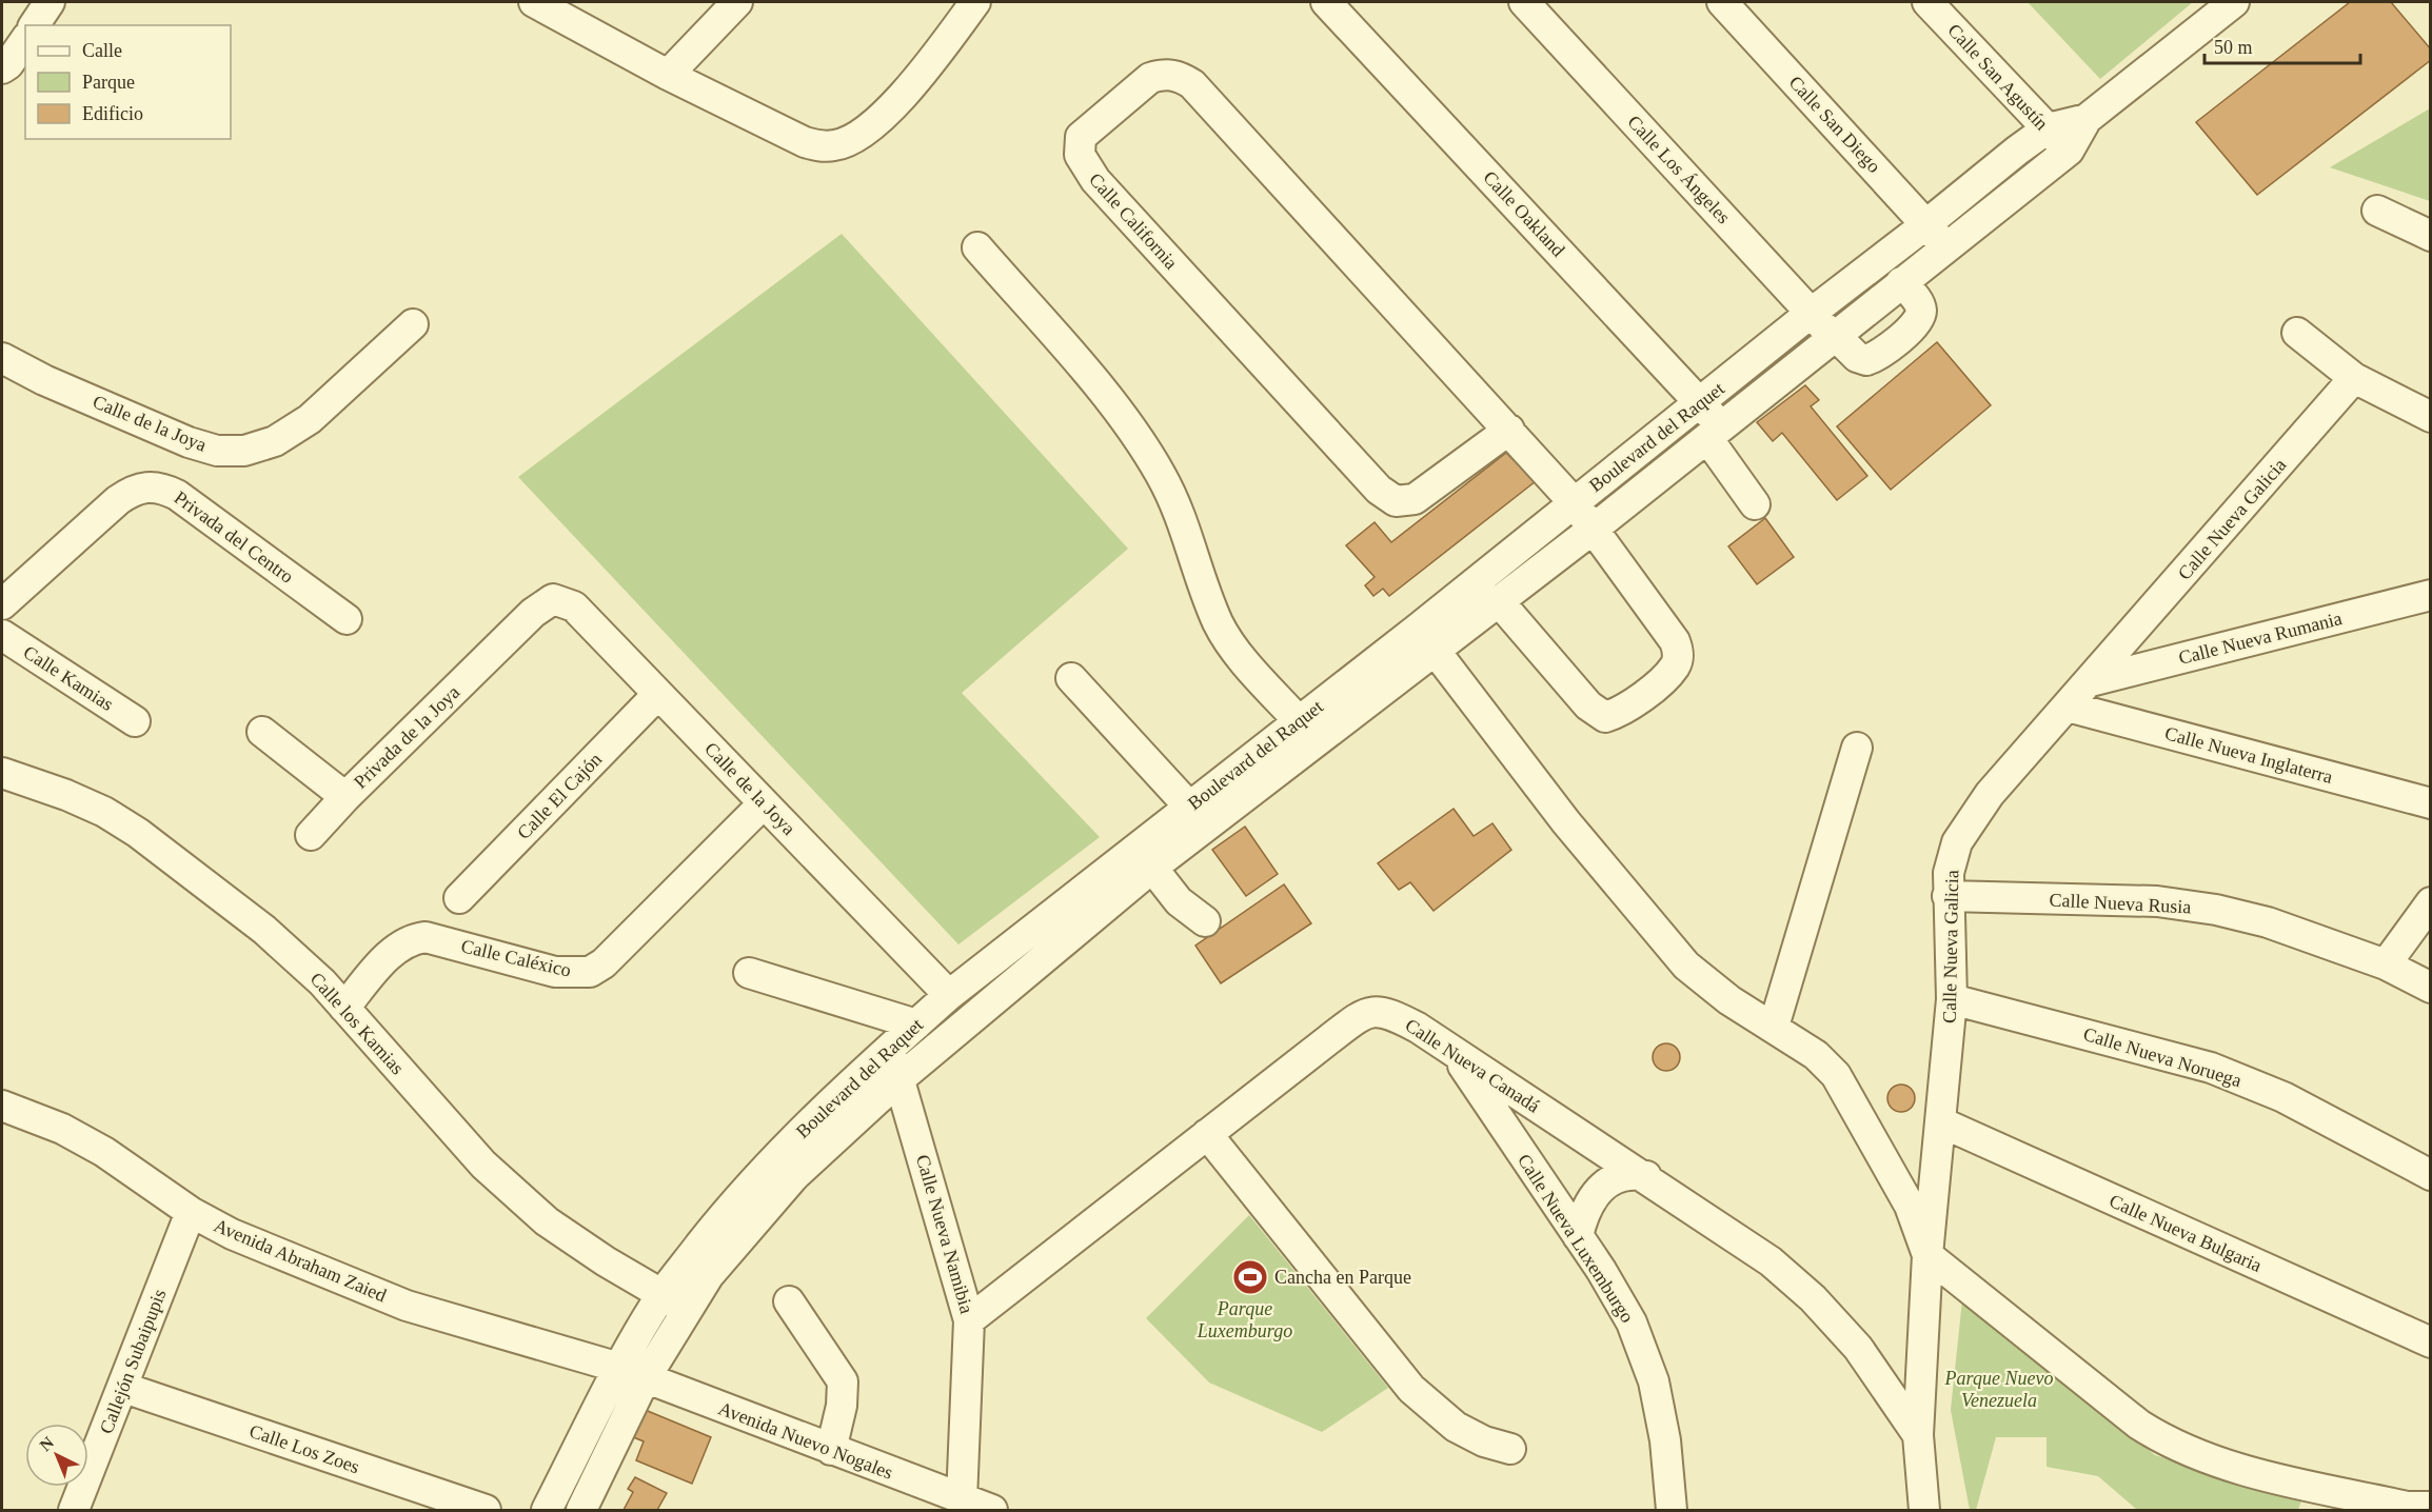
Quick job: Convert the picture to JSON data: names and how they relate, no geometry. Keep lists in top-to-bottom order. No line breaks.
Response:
{"streets":{"street":["Calle San Agustín","Calle San Diego","Calle Los Ángeles","Calle Oakland","Calle California","Calle de la Joya","Boulevard del Raquet","Calle Nueva Galicia","Privada del Centro","Calle Nueva Rumania","Calle Kamias","Privada de la Joya","Calle Nueva Inglaterra","Calle El Cajón","Calle Nueva Rusia","Calle Caléxico","Calle los Kamias","Calle Nueva Noruega","Calle Nueva Canadá","Calle Nueva Bulgaria","Calle Nueva Namibia","Calle Nueva Luxemburgo","Avenida Abraham Zaied","Callejón Subaipupis","Avenida Nuevo Nogales","Calle Los Zoes"]},"crossings":[["Calle San Agustín","Boulevard del Raquet"],["Calle San Diego","Boulevard del Raquet"],["Calle Los Ángeles","Boulevard del Raquet"],["Calle Oakland","Boulevard del Raquet"],["Calle California","Boulevard del Raquet"],["Calle de la Joya","Boulevard del Raquet"],["Calle de la Joya","Privada de la Joya"],["Calle de la Joya","Calle El Cajón"],["Calle de la Joya","Calle Caléxico"],["Boulevard del Raquet","Calle los Kamias"],["Boulevard del Raquet","Calle Nueva Namibia"],["Boulevard del Raquet","Avenida Abraham Zaied"],["Boulevard del Raquet","Avenida Nuevo Nogales"],["Calle Nueva Galicia","Calle Nueva Rumania"],["Calle Nueva Galicia","Calle Nueva Inglaterra"],["Calle Nueva Galicia","Calle Nueva Rusia"],["Calle Nueva Galicia","Calle Nueva Noruega"],["Calle Nueva Galicia","Calle Nueva Canadá"],["Calle Nueva Galicia","Calle Nueva Bulgaria"],["Calle Caléxico","Calle los Kamias"],["Calle Nueva Canadá","Calle Nueva Namibia"],["Calle Nueva Canadá","Calle Nueva Luxemburgo"],["Calle Nueva Namibia","Avenida Nuevo Nogales"],["Avenida Abraham Zaied","Callejón Subaipupis"],["Avenida Abraham Zaied","Avenida Nuevo Nogales"],["Callejón Subaipupis","Calle Los Zoes"]],"parks":["Parque Luxemburgo","Parque Nuevo Venezuela"],"places":{"sports":["Cancha en Parque"]},"legend":["Calle","Parque","Edificio"],"scale_bar":"50 m","north":"top left"}
